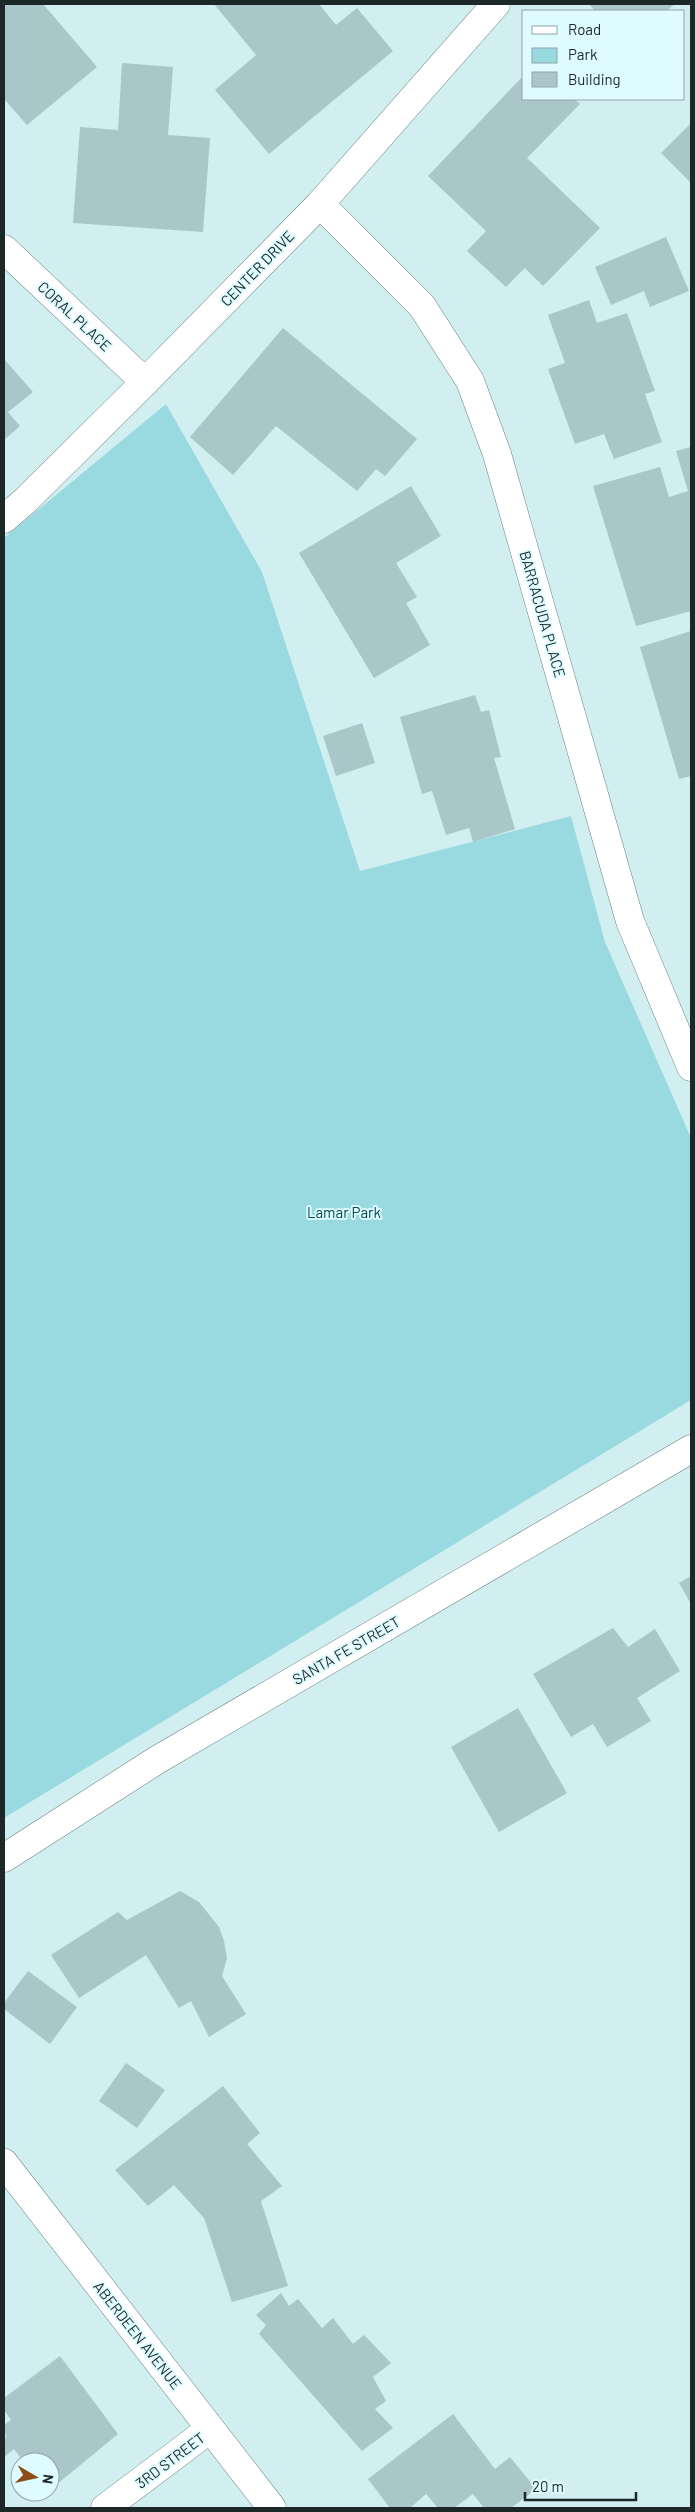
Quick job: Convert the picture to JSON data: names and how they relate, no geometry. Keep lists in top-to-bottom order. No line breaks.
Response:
{"streets":{"street":["CENTER DRIVE","CORAL PLACE","BARRACUDA PLACE","SANTA FE STREET","ABERDEEN AVENUE","3RD STREET"]},"crossings":[["CENTER DRIVE","CORAL PLACE"],["CENTER DRIVE","BARRACUDA PLACE"],["ABERDEEN AVENUE","3RD STREET"]],"parks":["Lamar Park"],"legend":["Road","Park","Building"],"scale_bar":"20 m","north":"right"}
